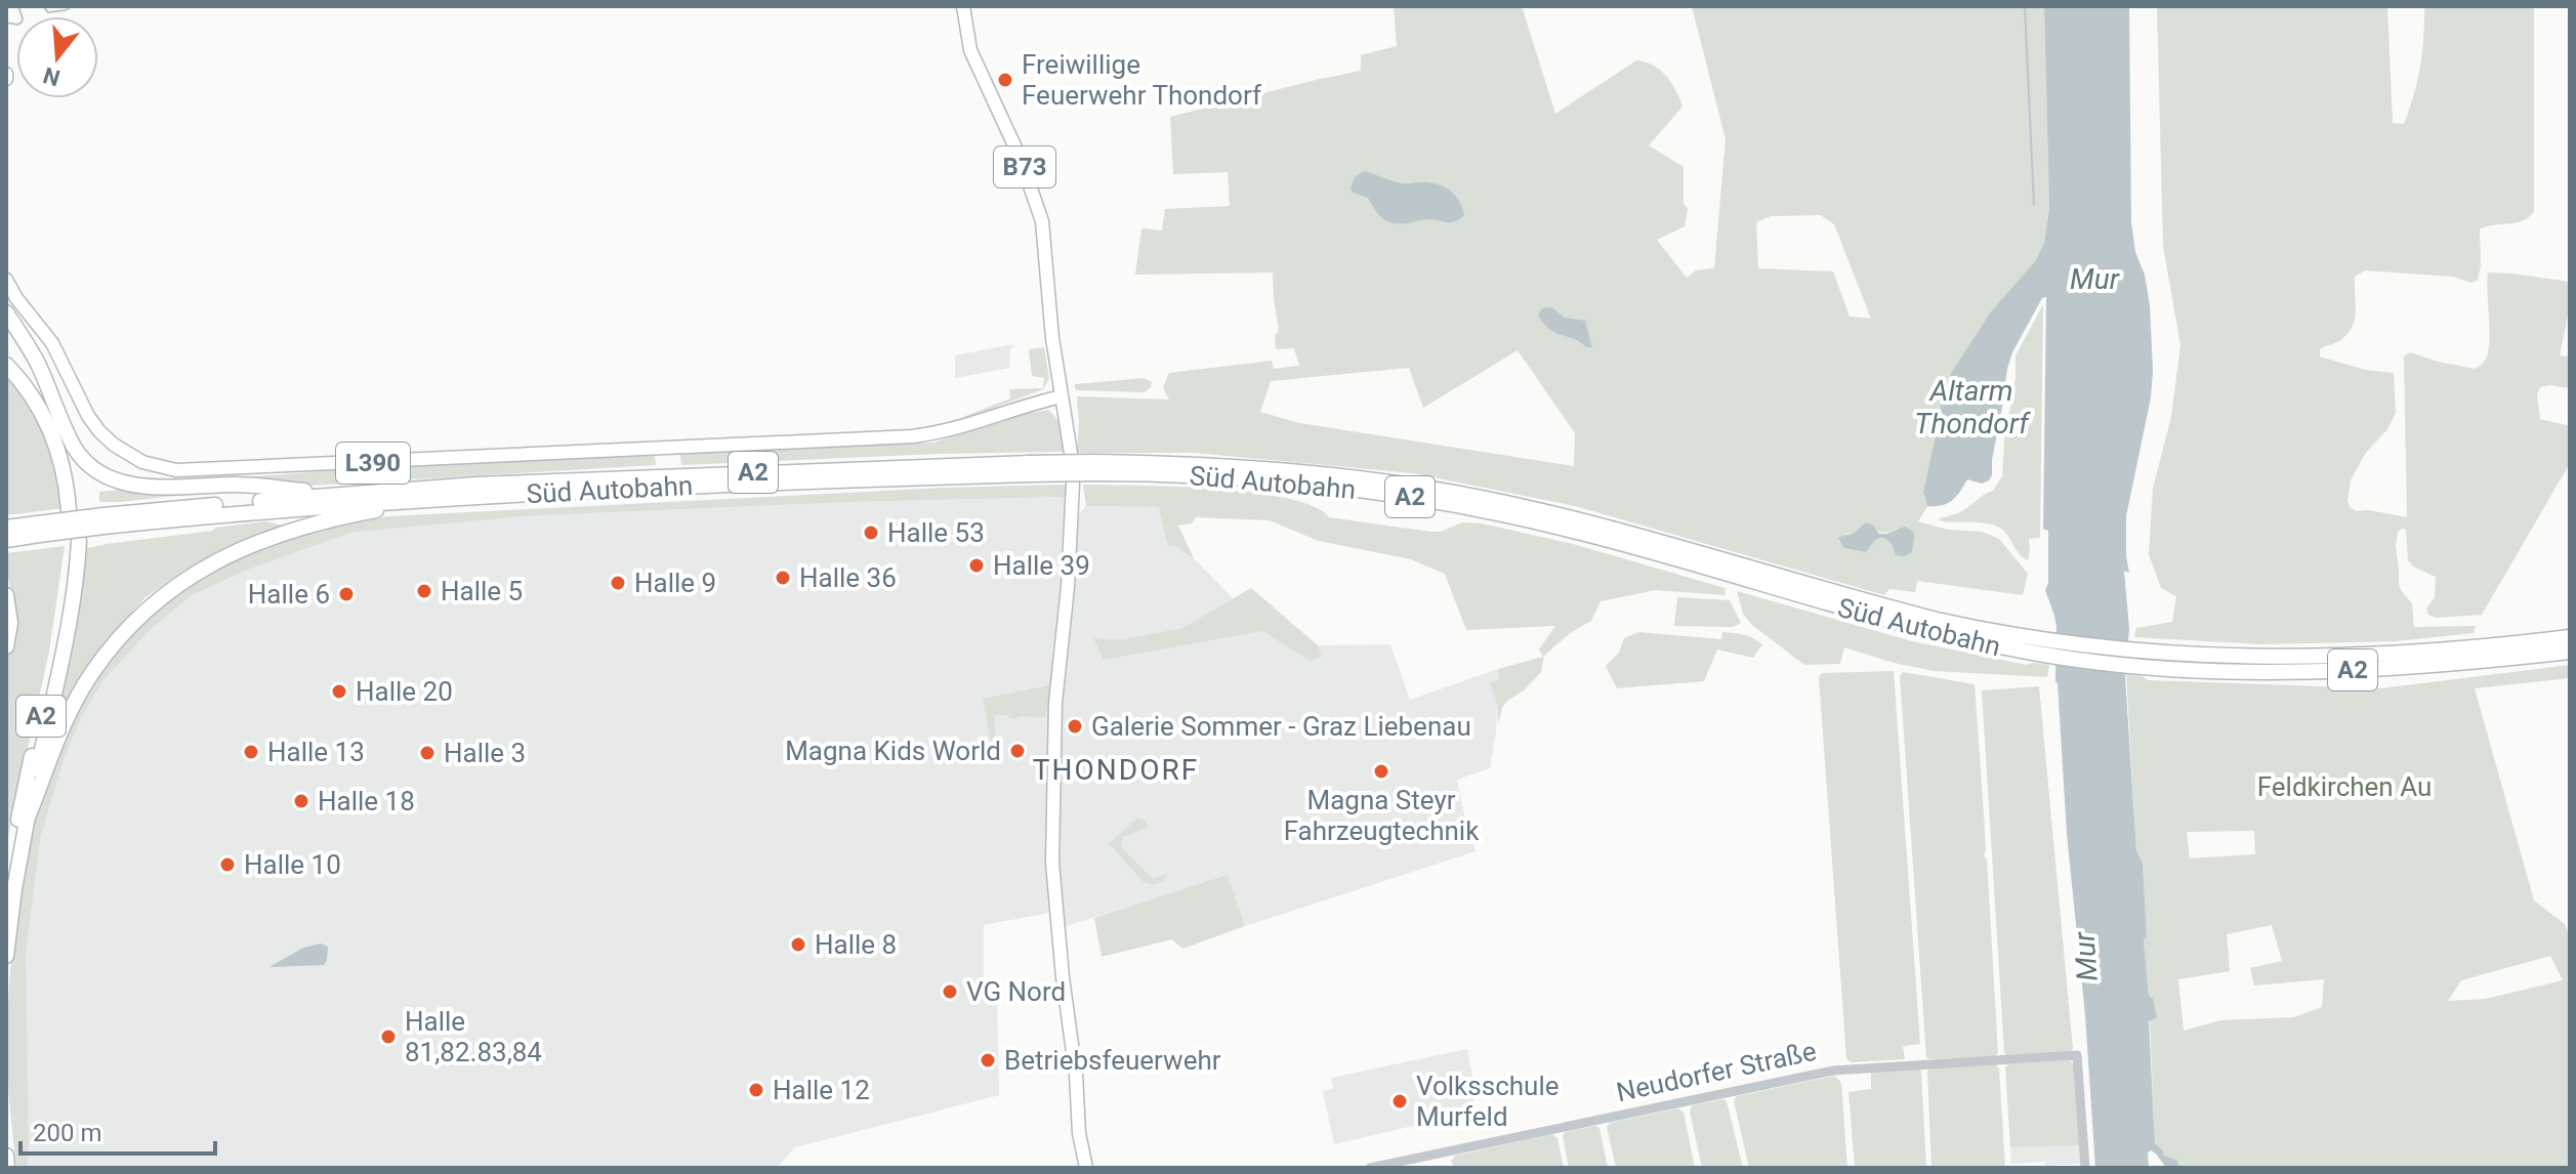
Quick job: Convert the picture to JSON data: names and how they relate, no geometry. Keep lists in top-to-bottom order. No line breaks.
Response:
{"streets":{"highway":["A2","Süd Autobahn"],"main road":["B73","L390"],"street":["Neudorfer Straße"]},"crossings":[["B73","L390"]],"districts":["THONDORF"],"water":["Mur","Altarm Thondorf"],"parks":["Feldkirchen Au"],"places":["Freiwillige Feuerwehr Thondorf","Halle 53","Halle 39","Halle 36","Halle 9","Halle 5","Halle 6","Halle 20","Galerie Sommer - Graz Liebenau","Magna Kids World","Halle 13","Halle 3","Magna Steyr Fahrzeugtechnik","Halle 18","Halle 10","Halle 8","VG Nord","Halle 81,82.83,84","Betriebsfeuerwehr","Halle 12","Volksschule Murfeld"],"scale_bar":"200 m","north":"bottom"}
